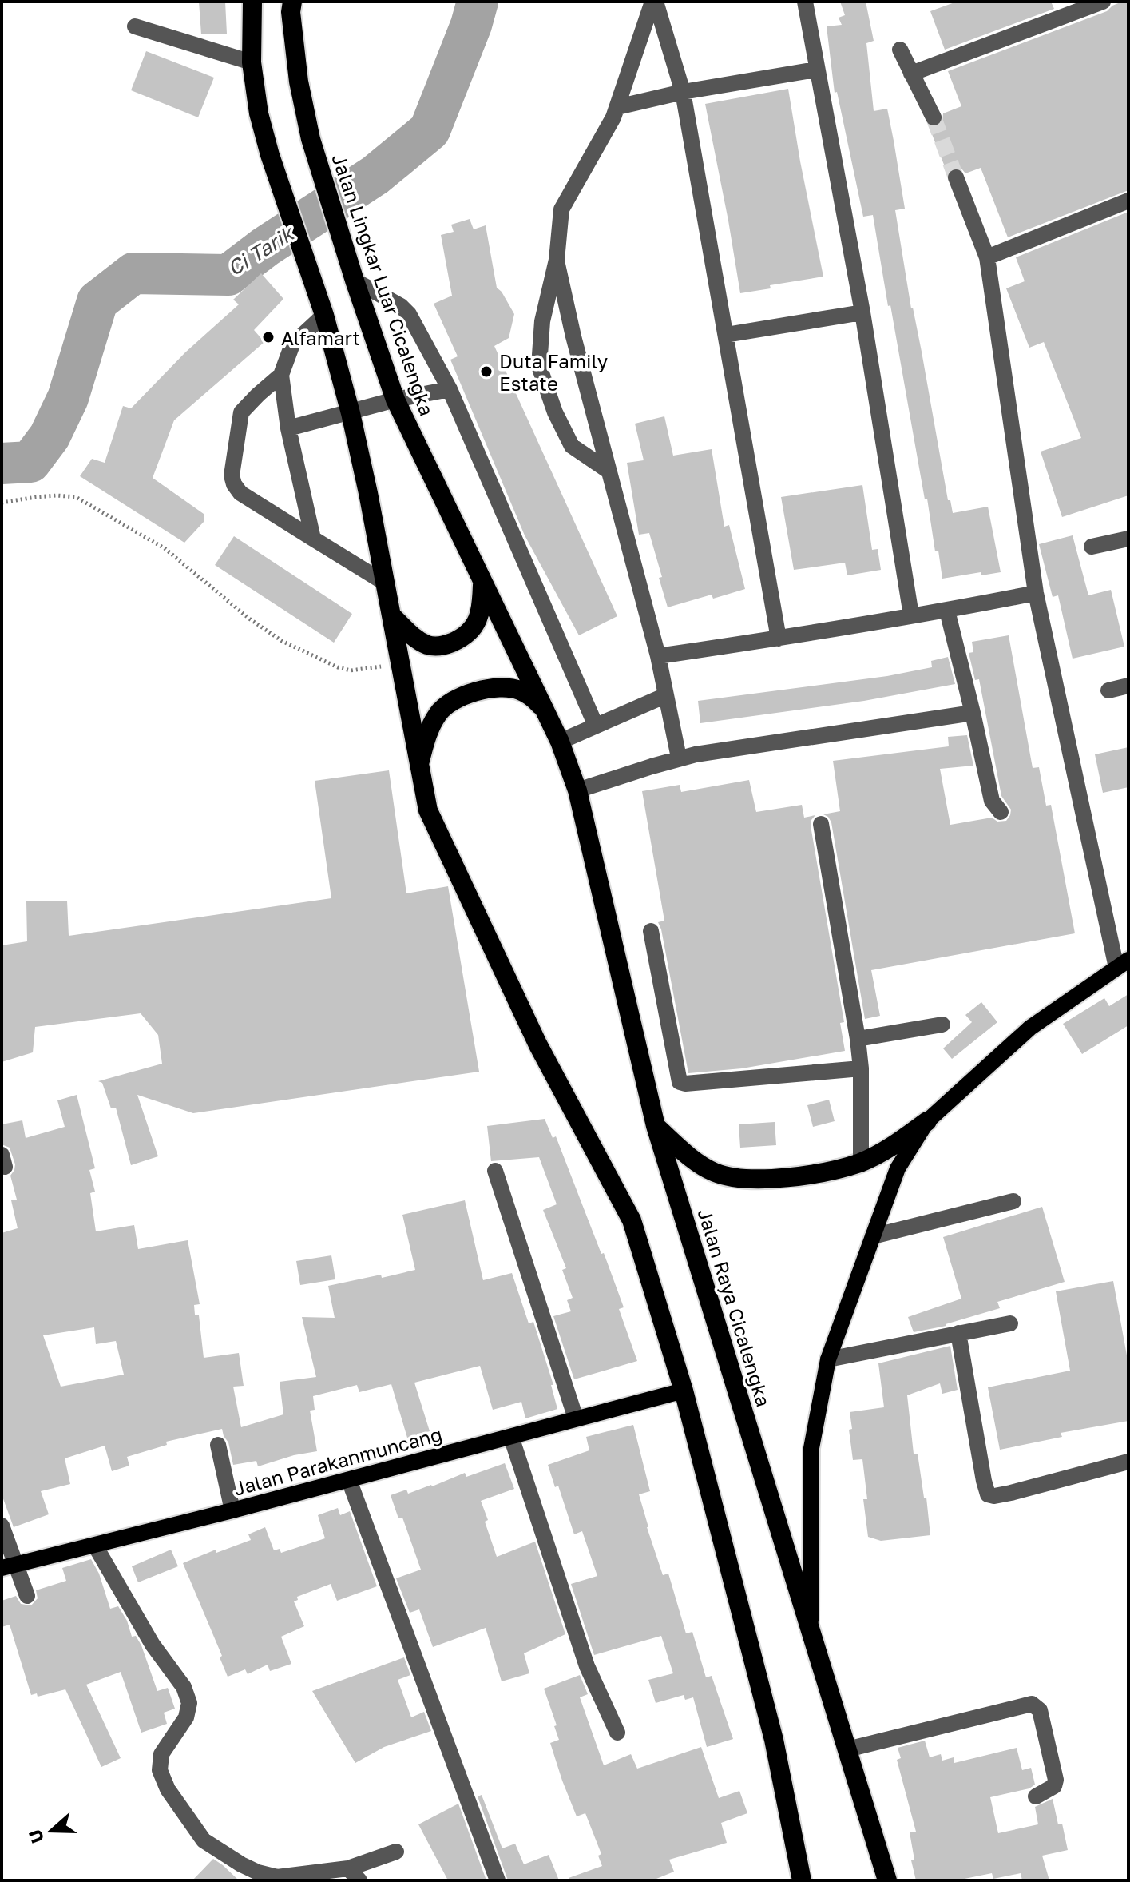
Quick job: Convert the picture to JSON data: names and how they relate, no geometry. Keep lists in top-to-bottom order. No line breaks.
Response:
{"streets":{"highway":["Jalan Lingkar Luar Cicalengka","Jalan Raya Cicalengka"],"main road":["Jalan Parakanmuncang"]},"crossings":[["Jalan Lingkar Luar Cicalengka","Jalan Raya Cicalengka"]],"water":["Ci Tarik"],"places":["Alfamart","Duta Family Estate"],"north":"left"}
